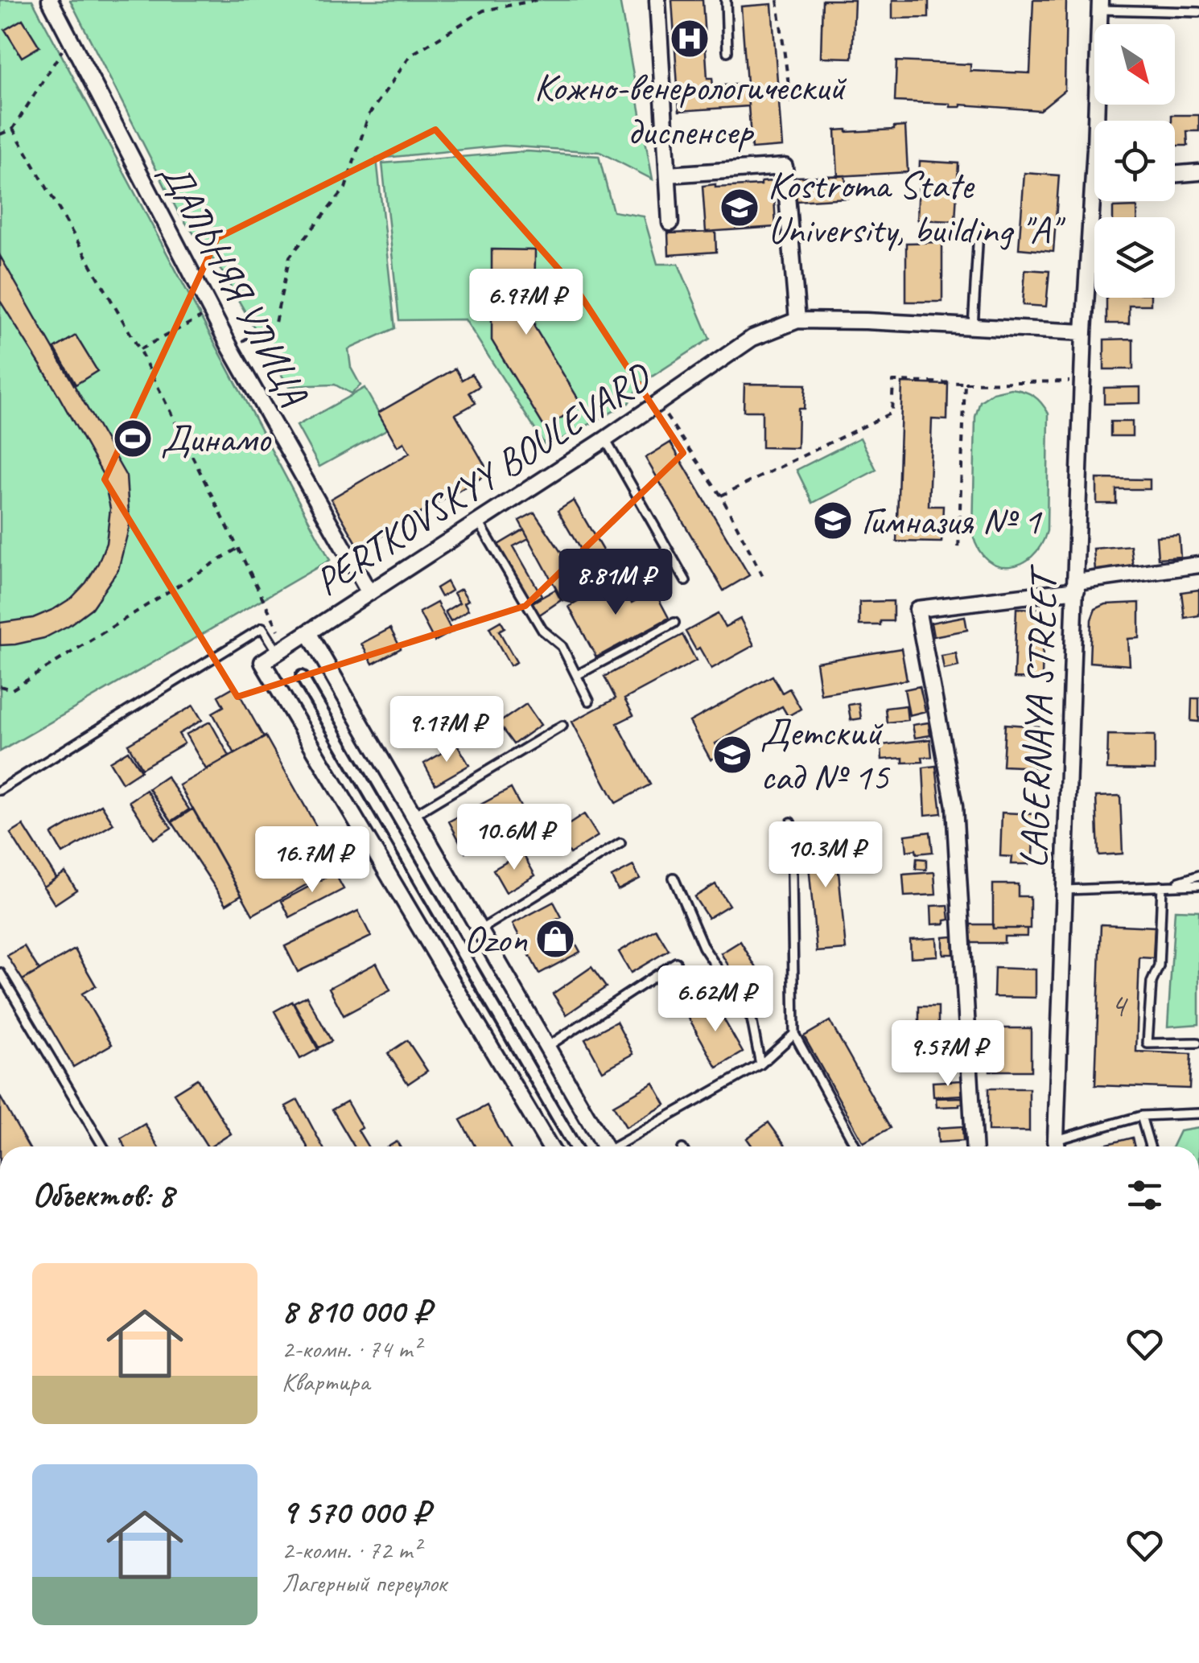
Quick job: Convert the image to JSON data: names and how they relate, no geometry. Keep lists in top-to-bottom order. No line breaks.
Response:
{"streets":{"street":["ДАЛЬНЯЯ УЛИЦА","PERTKOVSKYY BOULEVARD","LAGERNAYA STREET"]},"crossings":[["ДАЛЬНЯЯ УЛИЦА","PERTKOVSKYY BOULEVARD"],["PERTKOVSKYY BOULEVARD","LAGERNAYA STREET"]],"places":{"hospital":["Кожно-венерологический диспенсер"],"school or university":["Kostroma State University, building \"A\"","Гимназия № 1","Детский сад № 15"],"sports":["Динамо"],"shop":["Ozon"]},"house_numbers":["4"],"north":"bottom right","page":{"price":["6.97M ₽","8.81M ₽","9.17M ₽","10.6M ₽","10.3M ₽","16.7M ₽","6.62M ₽","9.57M ₽"],"heading":"Объектов: 8","list":[{"name":"8 810 000 ₽","note":"2-комн. · 74 m² · Квартира"},{"name":"9 570 000 ₽","note":"2-комн. · 72 m² · Лагерный переулок"}]}}
